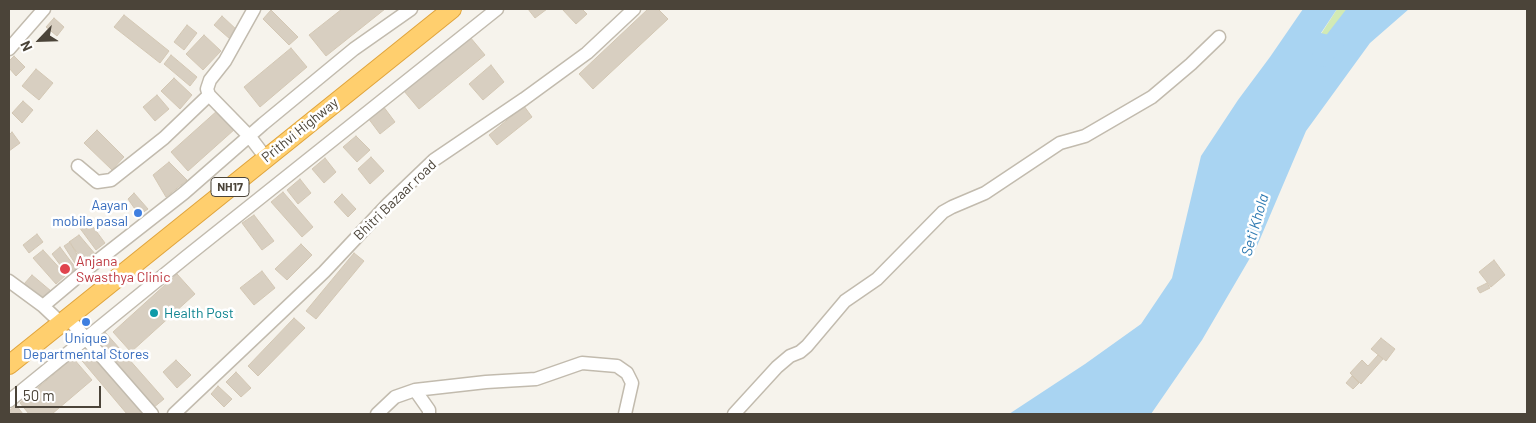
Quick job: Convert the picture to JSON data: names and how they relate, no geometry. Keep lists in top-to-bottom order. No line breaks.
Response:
{"streets":{"highway":["Prithvi Highway","NH17"],"street":["Bhitri Bazaar road"]},"water":["Seti Khola"],"places":["Aayan mobile pasal","Anjana Swasthya Clinic","Health Post","Unique Departmental Stores"],"scale_bar":"50 m","north":"bottom left"}
